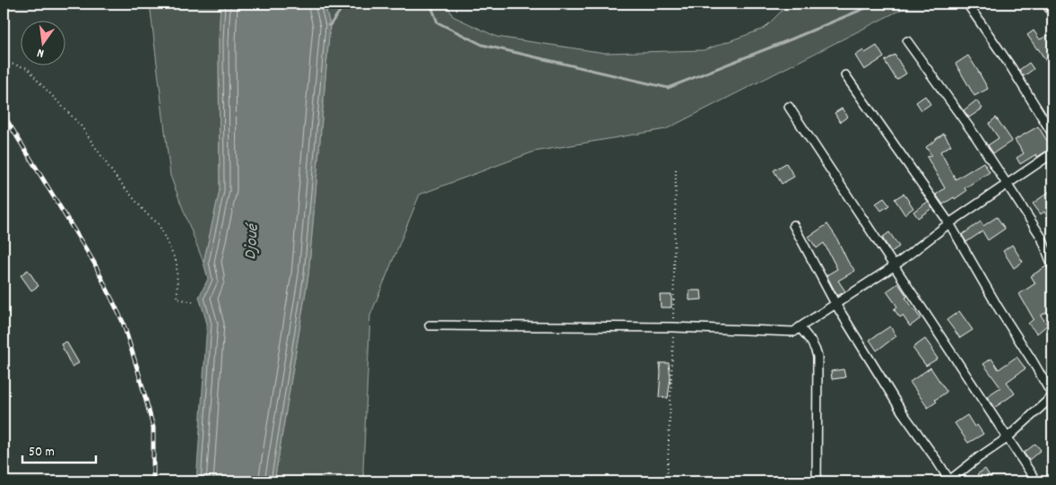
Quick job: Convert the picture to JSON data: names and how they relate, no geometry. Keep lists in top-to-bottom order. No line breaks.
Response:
{"water":["Djoué"],"scale_bar":"50 m","north":"bottom"}
